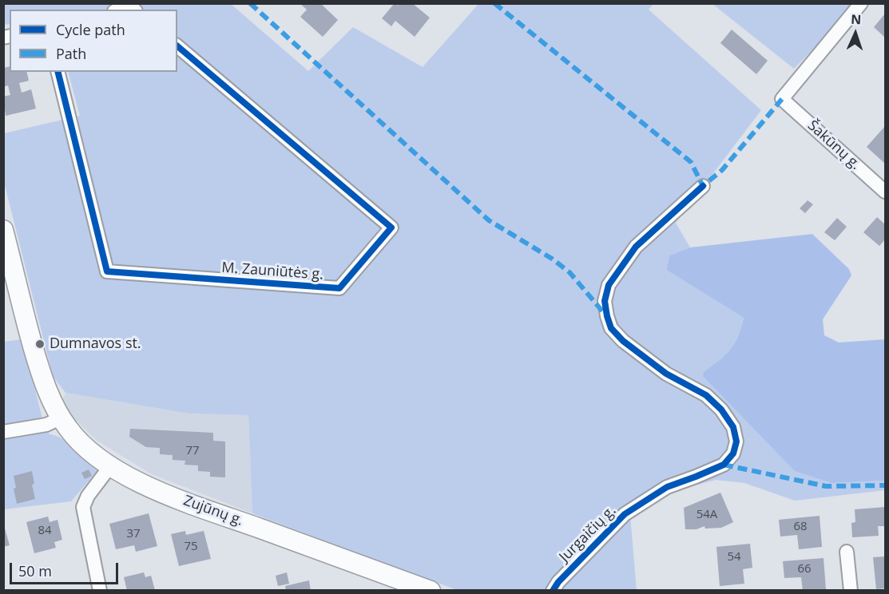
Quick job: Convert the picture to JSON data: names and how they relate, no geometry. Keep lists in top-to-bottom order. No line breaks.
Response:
{"streets":{"main road":["Zujūnų g."],"street":["Šakūnų g.","M. Zauniūtės g.","Jurgaičių g."]},"places":["Dumnavos st."],"house_numbers":["77","54A","68","84","37","75","54","66"],"legend":["Cycle path","Path"],"scale_bar":"50 m","north":"top"}
